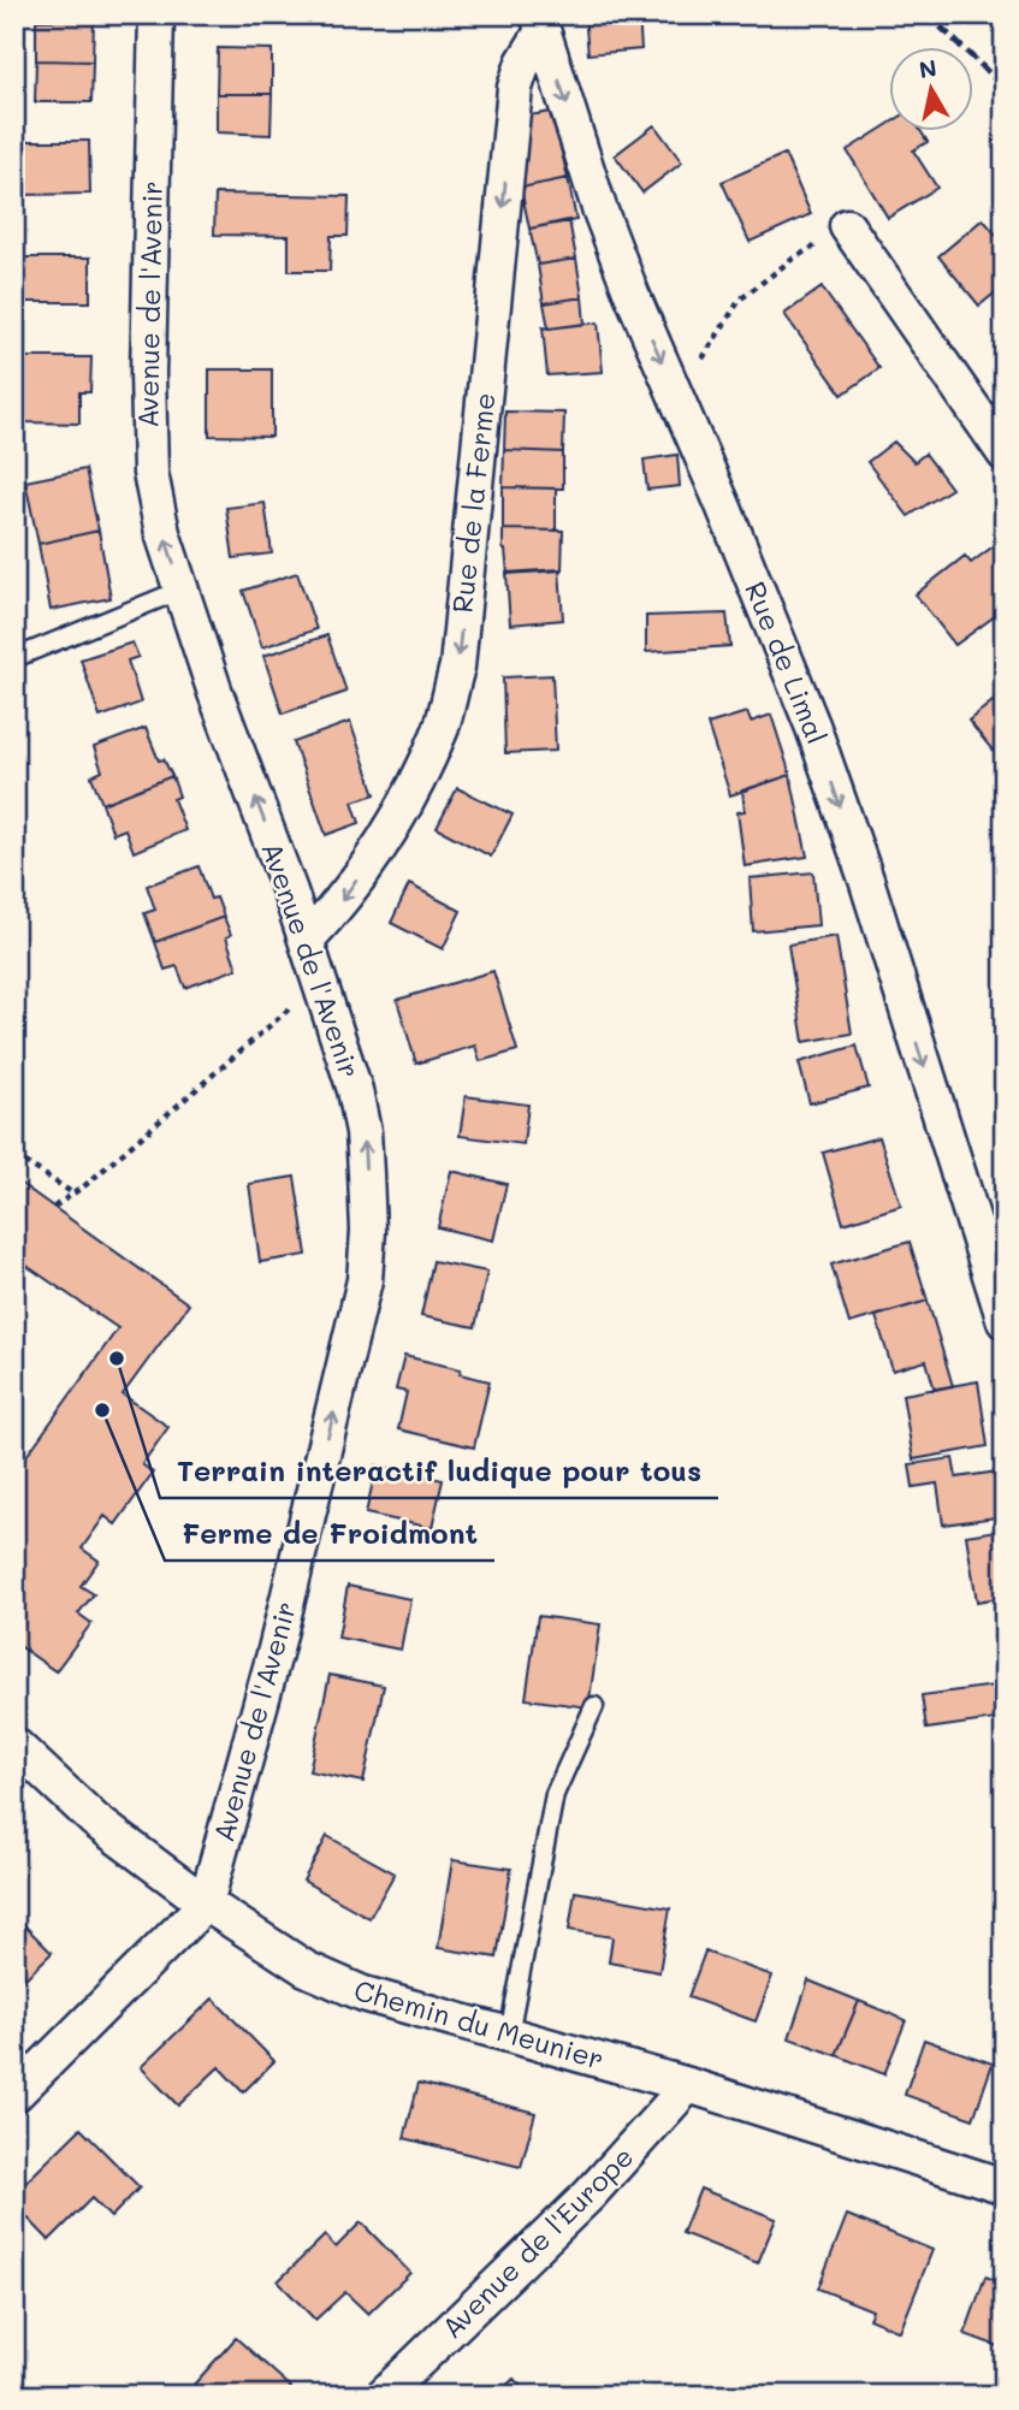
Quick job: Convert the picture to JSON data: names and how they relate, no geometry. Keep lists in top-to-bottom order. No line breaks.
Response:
{"streets":{"street":["Avenue de l'Avenir","Rue de la Ferme","Rue de Limal","Chemin du Meunier","Avenue de l'Europe"]},"crossings":[["Avenue de l'Avenir","Rue de la Ferme"],["Avenue de l'Avenir","Chemin du Meunier"],["Rue de la Ferme","Rue de Limal"],["Chemin du Meunier","Avenue de l'Europe"]],"one_way":["Avenue de l'Avenir","Rue de la Ferme","Rue de Limal"],"places":["Terrain interactif ludique pour tous","Ferme de Froidmont"],"north":"top"}
